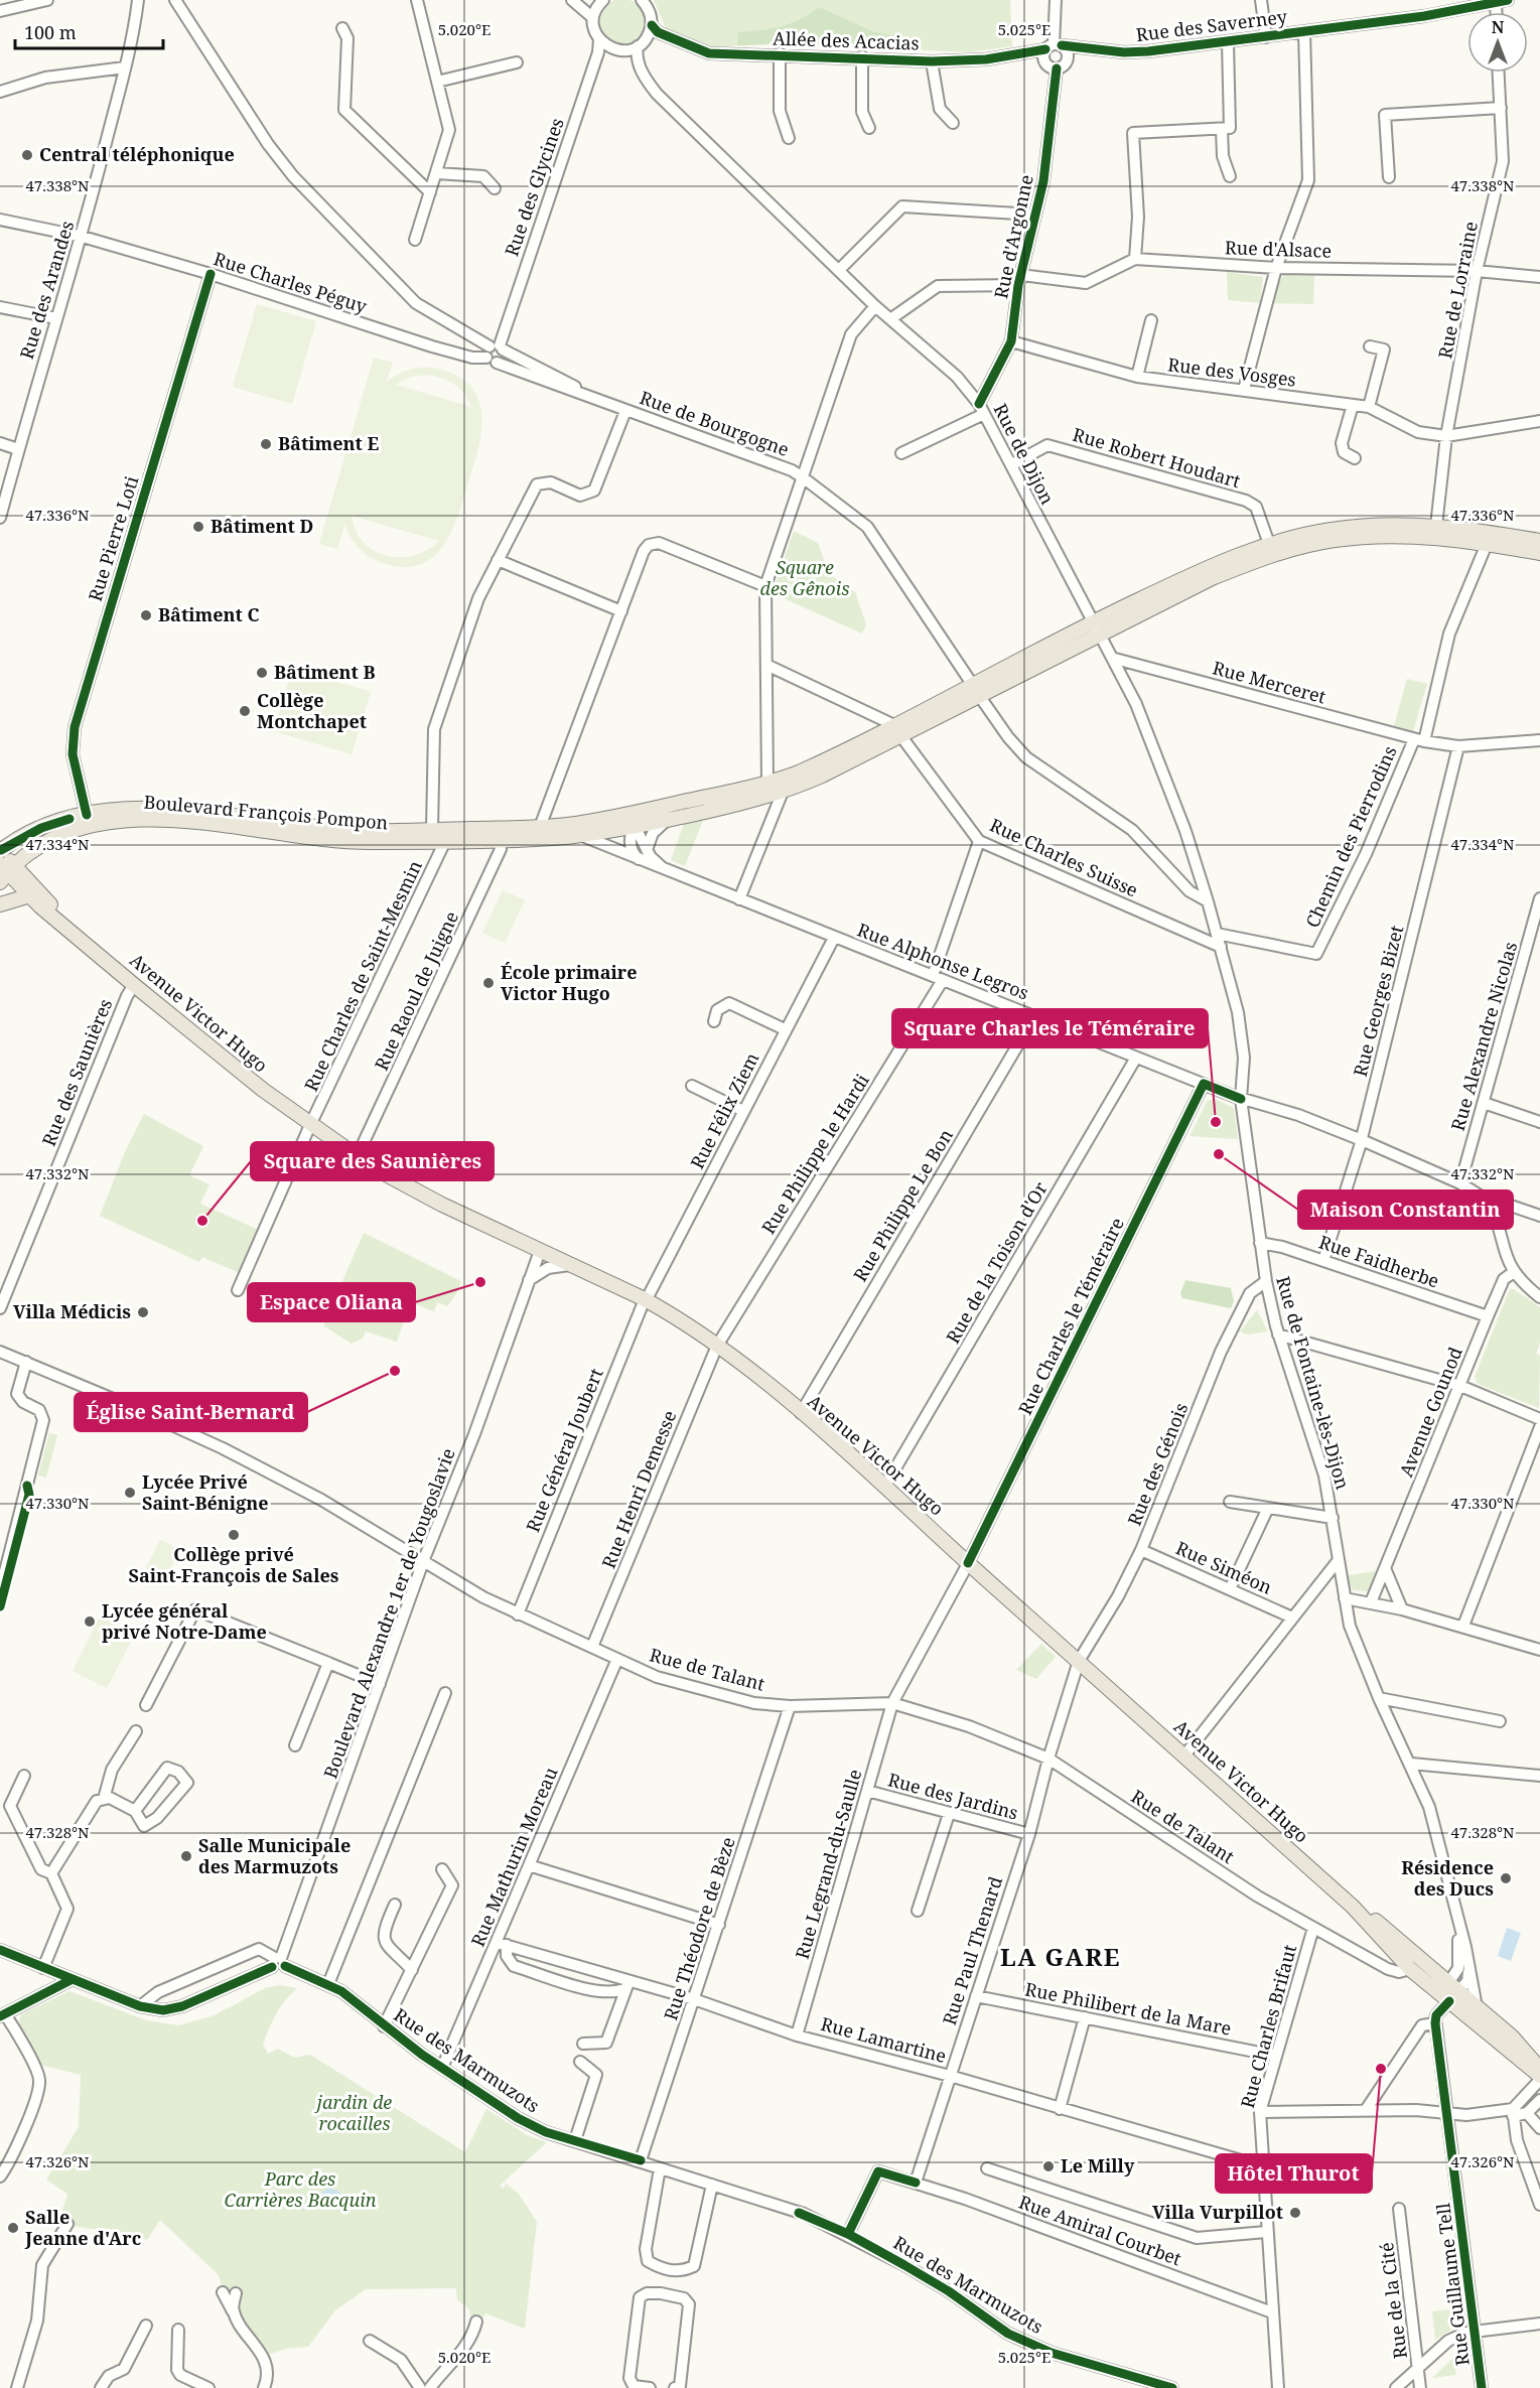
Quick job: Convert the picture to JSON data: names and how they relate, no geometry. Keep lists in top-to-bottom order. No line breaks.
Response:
{"streets":{"main road":["Boulevard François Pompon","Avenue Victor Hugo"],"street":["Rue des Saverney","Allée des Acacias","Rue des Glycines","Rue d'Argonne","Rue d'Alsace","Rue Charles Péguy","Rue des Arandes","Rue de Lorraine","Rue des Vosges","Rue de Bourgogne","Rue de Dijon","Rue Robert Houdart","Rue Pierre Loti","Rue Merceret","Chemin des Pierrodins","Rue Charles Suisse","Rue Alphonse Legros","Rue Charles de Saint-Mesmin","Rue Raoul de Juigne","Rue Georges Bizet","Rue Alexandre Nicolas","Rue des Saunières","Rue Félix Ziem","Rue Philippe le Hardi","Rue Philippe Le Bon","Rue Faidherbe","Rue de la Toison d'Or","Rue Charles le Téméraire","Rue de Fontaine-lès-Dijon","Avenue Gounod","Rue Général Joubert","Rue des Génois","Rue Henri Demesse","Rue Siméon","Boulevard Alexandre 1er de Yougoslavie","Rue de Talant","Rue des Jardins","Rue Mathurin Moreau","Rue Legrand-du-Saulle","Rue Théodore de Bèze","Rue Paul Thenard","Rue Philibert de la Mare","Rue Charles Brifaut","Rue Lamartine","Rue des Marmuzots","Rue Amiral Courbet","Rue Guillaume Tell","Rue de la Cité"]},"crossings":[["Rue des Saverney","Allée des Acacias"],["Rue des Saverney","Rue d'Argonne"],["Allée des Acacias","Rue d'Argonne"],["Rue des Glycines","Rue Charles Péguy"],["Rue des Glycines","Rue de Bourgogne"],["Rue d'Argonne","Rue d'Alsace"],["Rue d'Argonne","Rue des Vosges"],["Rue d'Argonne","Rue de Dijon"],["Rue d'Alsace","Rue de Lorraine"],["Rue d'Alsace","Rue de Dijon"],["Rue Charles Péguy","Rue des Arandes"],["Rue Charles Péguy","Rue de Bourgogne"],["Rue Charles Péguy","Rue Pierre Loti"],["Rue de Lorraine","Rue des Vosges"],["Rue de Bourgogne","Rue de Dijon"],["Rue de Bourgogne","Boulevard François Pompon"],["Rue de Dijon","Rue Robert Houdart"],["Rue de Dijon","Rue Merceret"],["Rue de Dijon","Boulevard François Pompon"],["Rue de Dijon","Chemin des Pierrodins"],["Rue de Dijon","Rue Charles Suisse"],["Rue de Dijon","Rue de Fontaine-lès-Dijon"],["Rue Pierre Loti","Boulevard François Pompon"],["Rue Merceret","Chemin des Pierrodins"],["Rue Merceret","Rue Georges Bizet"],["Boulevard François Pompon","Rue Charles Suisse"],["Boulevard François Pompon","Rue Alphonse Legros"],["Boulevard François Pompon","Rue Charles de Saint-Mesmin"],["Boulevard François Pompon","Rue Raoul de Juigne"],["Boulevard François Pompon","Avenue Victor Hugo"],["Rue Charles Suisse","Rue Philippe le Hardi"],["Rue Charles Suisse","Rue de Fontaine-lès-Dijon"],["Rue Alphonse Legros","Rue Georges Bizet"],["Rue Alphonse Legros","Rue Alexandre Nicolas"],["Rue Alphonse Legros","Rue Félix Ziem"],["Rue Alphonse Legros","Rue Philippe le Hardi"],["Rue Alphonse Legros","Rue Philippe Le Bon"],["Rue Alphonse Legros","Rue de la Toison d'Or"],["Rue Alphonse Legros","Rue Charles le Téméraire"],["Rue Alphonse Legros","Rue de Fontaine-lès-Dijon"],["Rue Charles de Saint-Mesmin","Avenue Victor Hugo"],["Rue Raoul de Juigne","Avenue Victor Hugo"],["Rue Georges Bizet","Rue Faidherbe"],["Avenue Victor Hugo","Rue des Saunières"],["Avenue Victor Hugo","Rue Félix Ziem"],["Avenue Victor Hugo","Rue Philippe le Hardi"],["Avenue Victor Hugo","Rue Philippe Le Bon"],["Avenue Victor Hugo","Rue de la Toison d'Or"],["Avenue Victor Hugo","Rue Charles le Téméraire"],["Avenue Victor Hugo","Rue de Fontaine-lès-Dijon"],["Avenue Victor Hugo","Rue Général Joubert"],["Avenue Victor Hugo","Rue des Génois"],["Avenue Victor Hugo","Rue Henri Demesse"],["Avenue Victor Hugo","Boulevard Alexandre 1er de Yougoslavie"],["Avenue Victor Hugo","Rue de Talant"],["Avenue Victor Hugo","Rue Paul Thenard"],["Rue Félix Ziem","Rue Général Joubert"],["Rue Philippe le Hardi","Rue Henri Demesse"],["Rue Faidherbe","Rue de Fontaine-lès-Dijon"],["Rue Faidherbe","Avenue Gounod"],["Rue Charles le Téméraire","Rue de Talant"],["Rue Charles le Téméraire","Rue Legrand-du-Saulle"],["Rue de Fontaine-lès-Dijon","Rue des Génois"],["Rue Général Joubert","Rue de Talant"],["Rue des Génois","Rue Siméon"],["Rue des Génois","Rue Paul Thenard"],["Rue Henri Demesse","Rue de Talant"],["Boulevard Alexandre 1er de Yougoslavie","Rue de Talant"],["Boulevard Alexandre 1er de Yougoslavie","Rue des Marmuzots"],["Rue de Talant","Rue Mathurin Moreau"],["Rue de Talant","Rue Legrand-du-Saulle"],["Rue de Talant","Rue Théodore de Bèze"],["Rue de Talant","Rue Paul Thenard"],["Rue de Talant","Rue Charles Brifaut"],["Rue des Jardins","Rue Legrand-du-Saulle"],["Rue des Jardins","Rue Paul Thenard"],["Rue Mathurin Moreau","Rue Lamartine"],["Rue Mathurin Moreau","Rue des Marmuzots"],["Rue Legrand-du-Saulle","Rue Lamartine"],["Rue Théodore de Bèze","Rue Lamartine"],["Rue Théodore de Bèze","Rue des Marmuzots"],["Rue Paul Thenard","Rue Philibert de la Mare"],["Rue Paul Thenard","Rue Lamartine"],["Rue Paul Thenard","Rue Amiral Courbet"],["Rue Philibert de la Mare","Rue Charles Brifaut"],["Rue Charles Brifaut","Rue Lamartine"],["Rue Charles Brifaut","Rue Amiral Courbet"]],"districts":["LA GARE"],"parks":["Square des Gênois","jardin de rocailles","Parc des Carrières Bacquin"],"places":["Central téléphonique","Bâtiment E","Bâtiment D","Bâtiment C","Bâtiment B","Collège Montchapet","École primaire Victor Hugo","Square Charles le Téméraire","Maison Constantin","Square des Saunières","Espace Oliana","Villa Médicis","Église Saint-Bernard","Lycée Privé Saint-Bénigne","Collège privé Saint-François de Sales","Lycée général privé Notre-Dame","Salle Municipale des Marmuzots","Résidence des Ducs","Hôtel Thurot","Le Milly","Villa Vurpillot","Salle Jeanne d'Arc"],"scale_bar":"100 m","north":"top","coordinates":["5.020°E","5.025°E","47.338°N","47.336°N","47.334°N","47.332°N","47.330°N","47.328°N","47.326°N"]}
